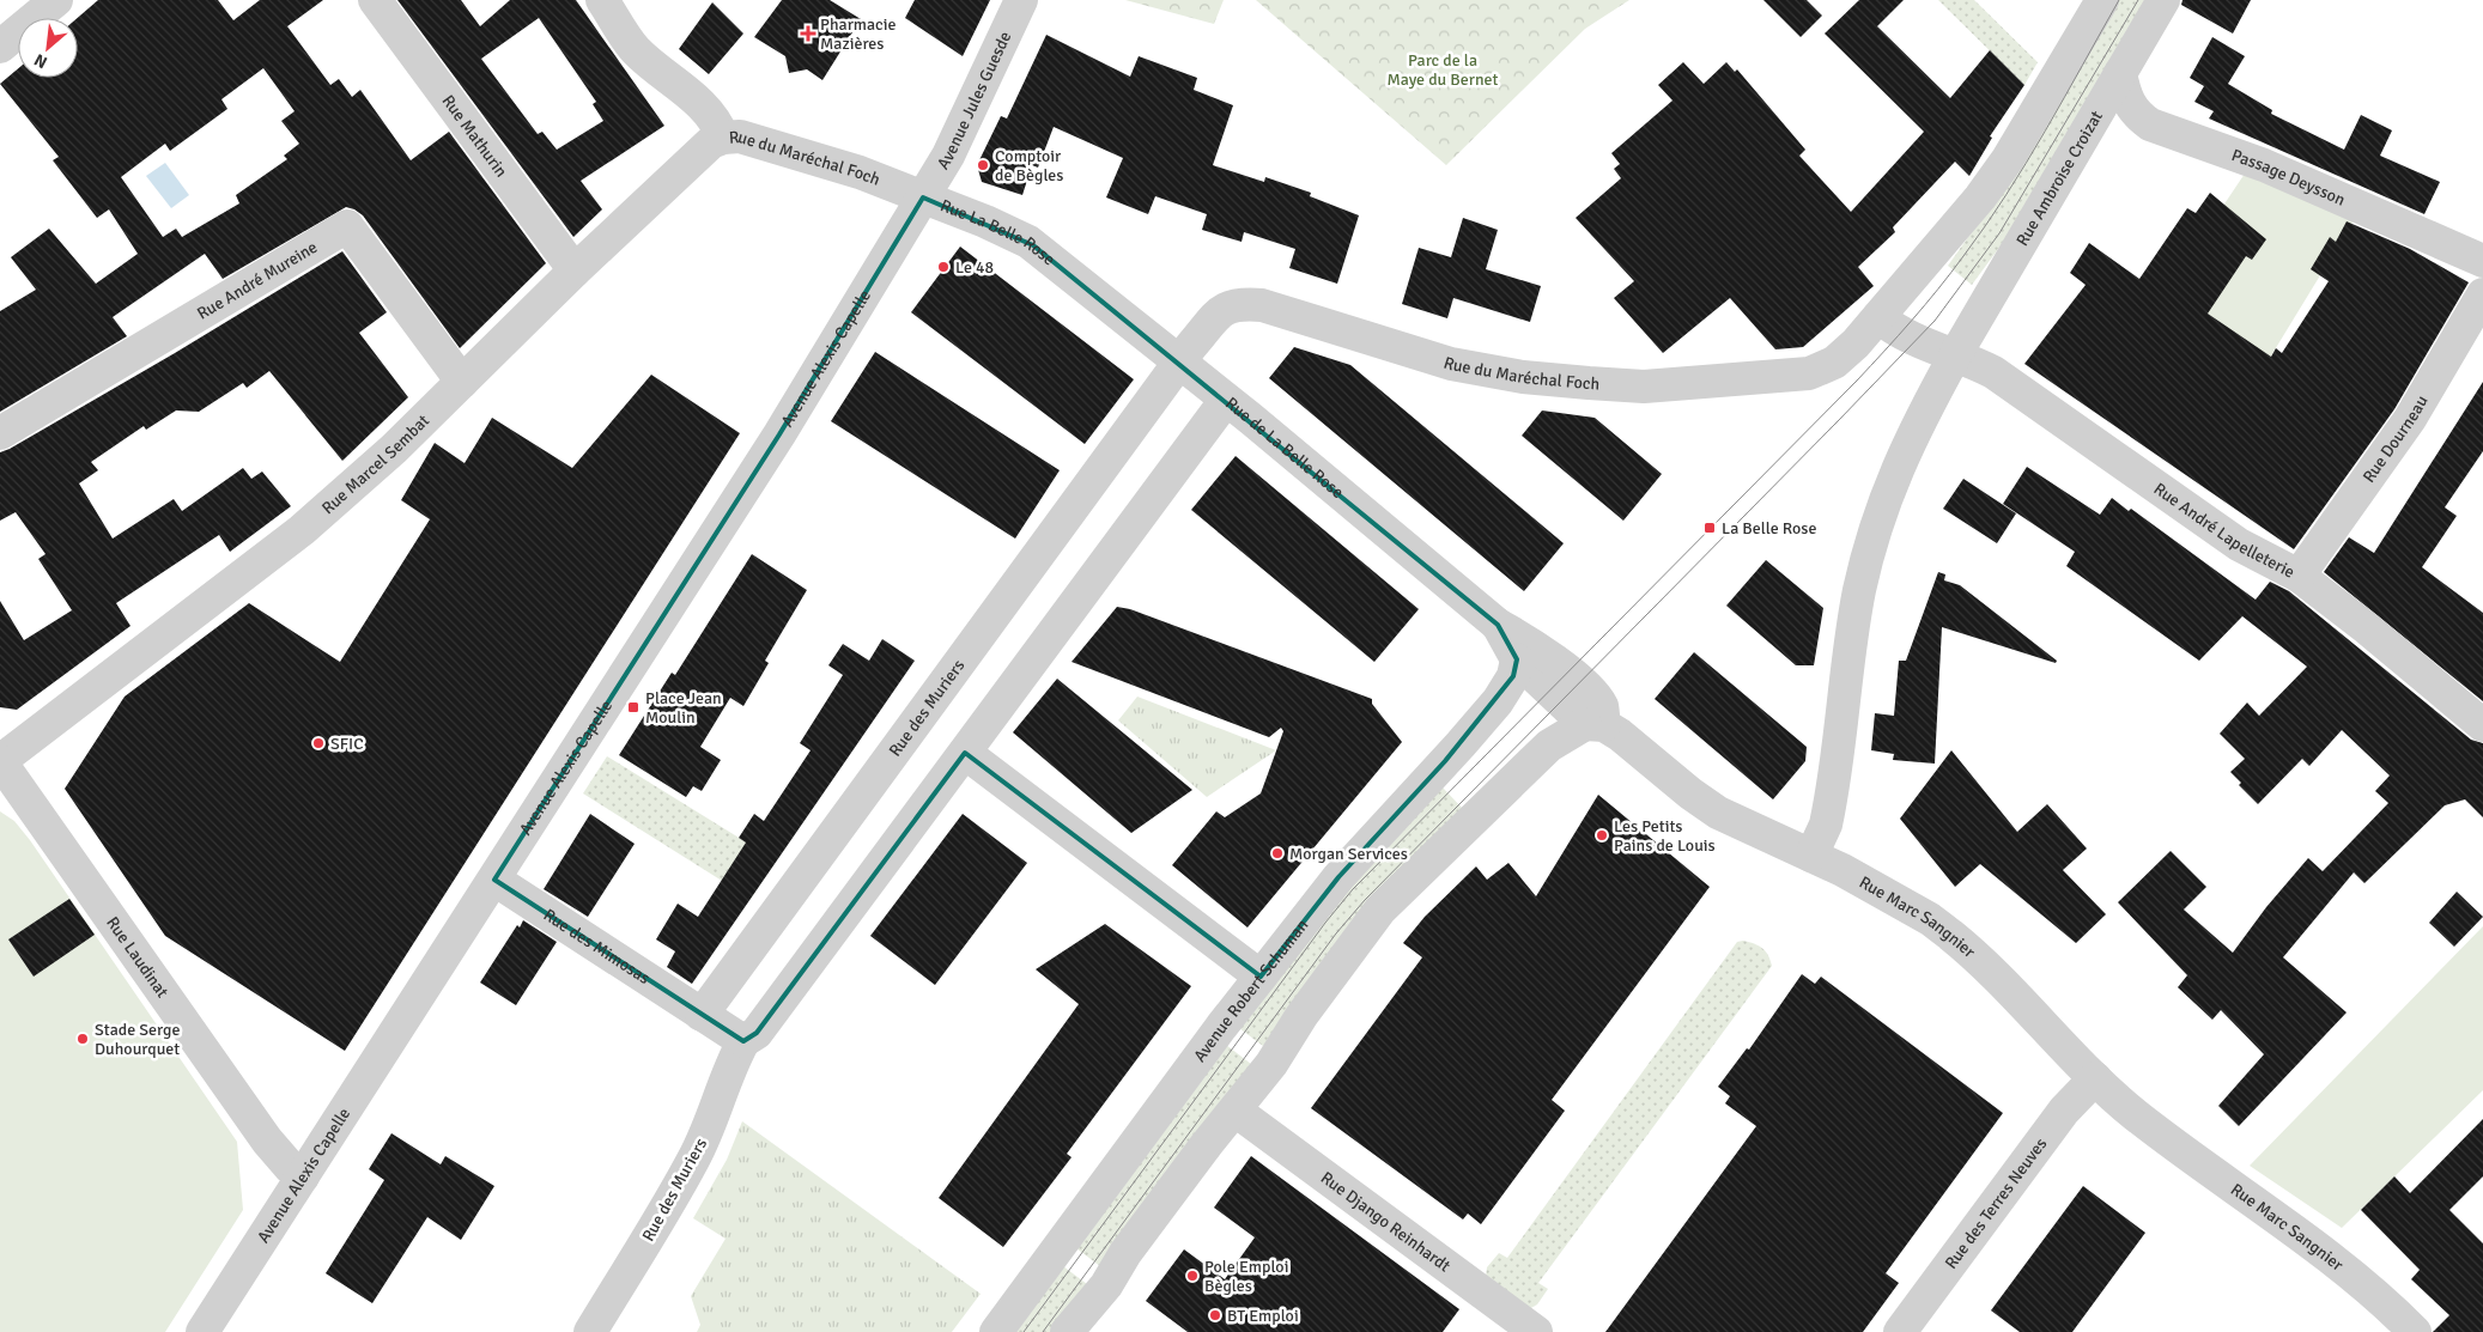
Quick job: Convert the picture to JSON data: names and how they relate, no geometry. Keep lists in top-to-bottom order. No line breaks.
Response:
{"streets":{"street":["Avenue Jules Guesde","Rue Mathurin","Rue du Maréchal Foch","Rue Ambroise Croizat","Passage Deysson","Rue La Belle Rose","Rue André Mureine","Avenue Alexis Capelle","Rue Dourneau","Rue de La Belle Rose","Rue Marcel Sembat","Rue André Lapelleterie","Rue des Muriers","Rue Marc Sangnier","Rue des Mimosas","Rue Laudinat","Avenue Robert Schuman","Rue des Terres Neuves","Rue Django Reinhardt"]},"crossings":[["Avenue Jules Guesde","Rue du Maréchal Foch"],["Avenue Jules Guesde","Rue La Belle Rose"],["Avenue Jules Guesde","Avenue Alexis Capelle"],["Rue Mathurin","Rue Marcel Sembat"],["Rue du Maréchal Foch","Rue La Belle Rose"],["Rue du Maréchal Foch","Avenue Alexis Capelle"],["Rue du Maréchal Foch","Rue de La Belle Rose"],["Rue du Maréchal Foch","Rue Marcel Sembat"],["Rue du Maréchal Foch","Rue André Lapelleterie"],["Rue du Maréchal Foch","Rue des Muriers"],["Rue Ambroise Croizat","Passage Deysson"],["Rue Ambroise Croizat","Rue André Lapelleterie"],["Rue La Belle Rose","Avenue Alexis Capelle"],["Rue La Belle Rose","Rue de La Belle Rose"],["Rue André Mureine","Rue Marcel Sembat"],["Avenue Alexis Capelle","Rue des Mimosas"],["Avenue Alexis Capelle","Rue Laudinat"],["Rue Dourneau","Rue André Lapelleterie"],["Rue de La Belle Rose","Rue des Muriers"],["Rue de La Belle Rose","Rue Marc Sangnier"],["Rue de La Belle Rose","Avenue Robert Schuman"],["Rue Marcel Sembat","Rue Laudinat"],["Rue des Muriers","Rue des Mimosas"],["Rue Marc Sangnier","Rue des Terres Neuves"]],"parks":["Parc de la Maye du Bernet"],"places":{"health":["Pharmacie Mazières"],"other":["Comptoir de Bègles","Le 48","SFIC","Les Petits Pains de Louis","Morgan Services","Stade Serge Duhourquet","Pole Emploi Bègles","BT Emploi"],"transit":["La Belle Rose","Place Jean Moulin"]},"north":"bottom left"}
